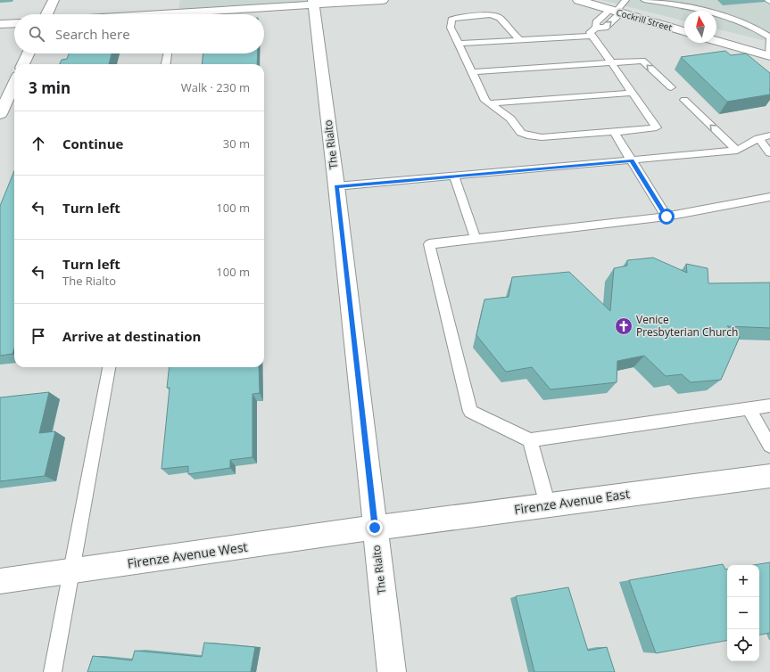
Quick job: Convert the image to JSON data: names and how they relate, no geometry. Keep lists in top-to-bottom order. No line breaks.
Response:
{"streets":{"street":["Cockrill Street","The Rialto","Firenze Avenue East","Firenze Avenue West"]},"crossings":[["The Rialto","Firenze Avenue East"],["The Rialto","Firenze Avenue West"],["Firenze Avenue East","Firenze Avenue West"]],"places":{"church":["Venice Presbyterian Church"]},"north":"top","page":{"search":"Search here","heading":["3 min","Walk · 230 m"],"list":[["Continue","30 m"],["Turn left","100 m"],["Turn left","The Rialto","100 m"],"Arrive at destination"],"map_buttons":["+","−"]}}
